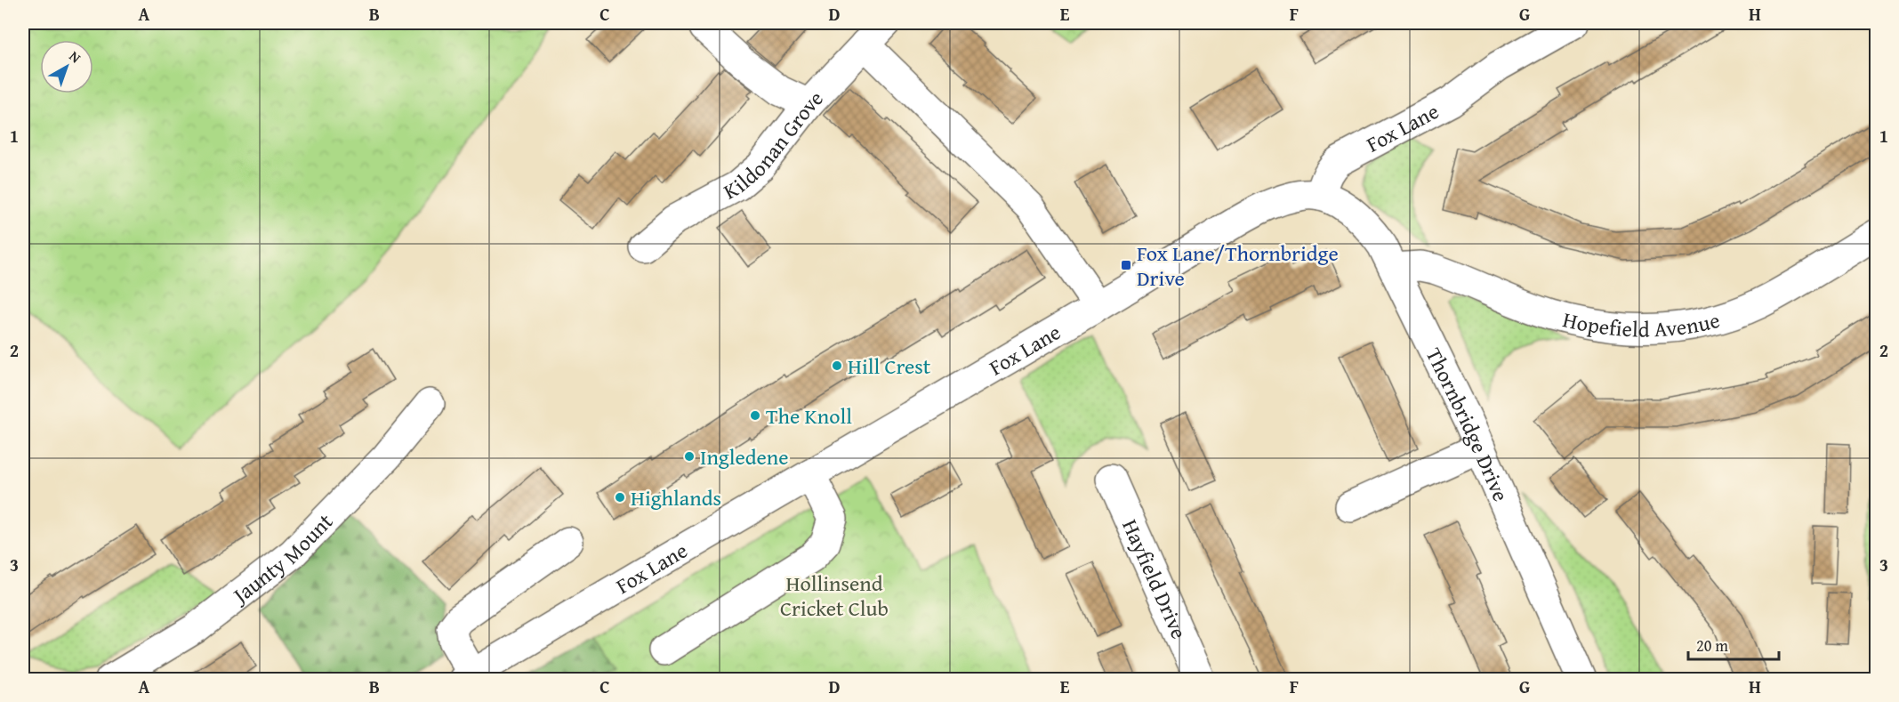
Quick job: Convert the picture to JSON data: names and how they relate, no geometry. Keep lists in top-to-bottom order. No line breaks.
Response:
{"streets":{"street":["Fox Lane","Kildonan Grove","Hopefield Avenue","Thornbridge Drive","Jaunty Mount","Hayfield Drive"]},"crossings":[["Fox Lane","Thornbridge Drive"],["Hopefield Avenue","Thornbridge Drive"]],"parks":["Hollinsend Cricket Club"],"places":{"transit":["Fox Lane/Thornbridge Drive"],"other":["Hill Crest","The Knoll","Ingledene","Highlands"]},"scale_bar":"20 m","north":"top right","grid":{"columns":["A","B","C","D","E","F","G","H"],"rows":["1","2","3"]}}
